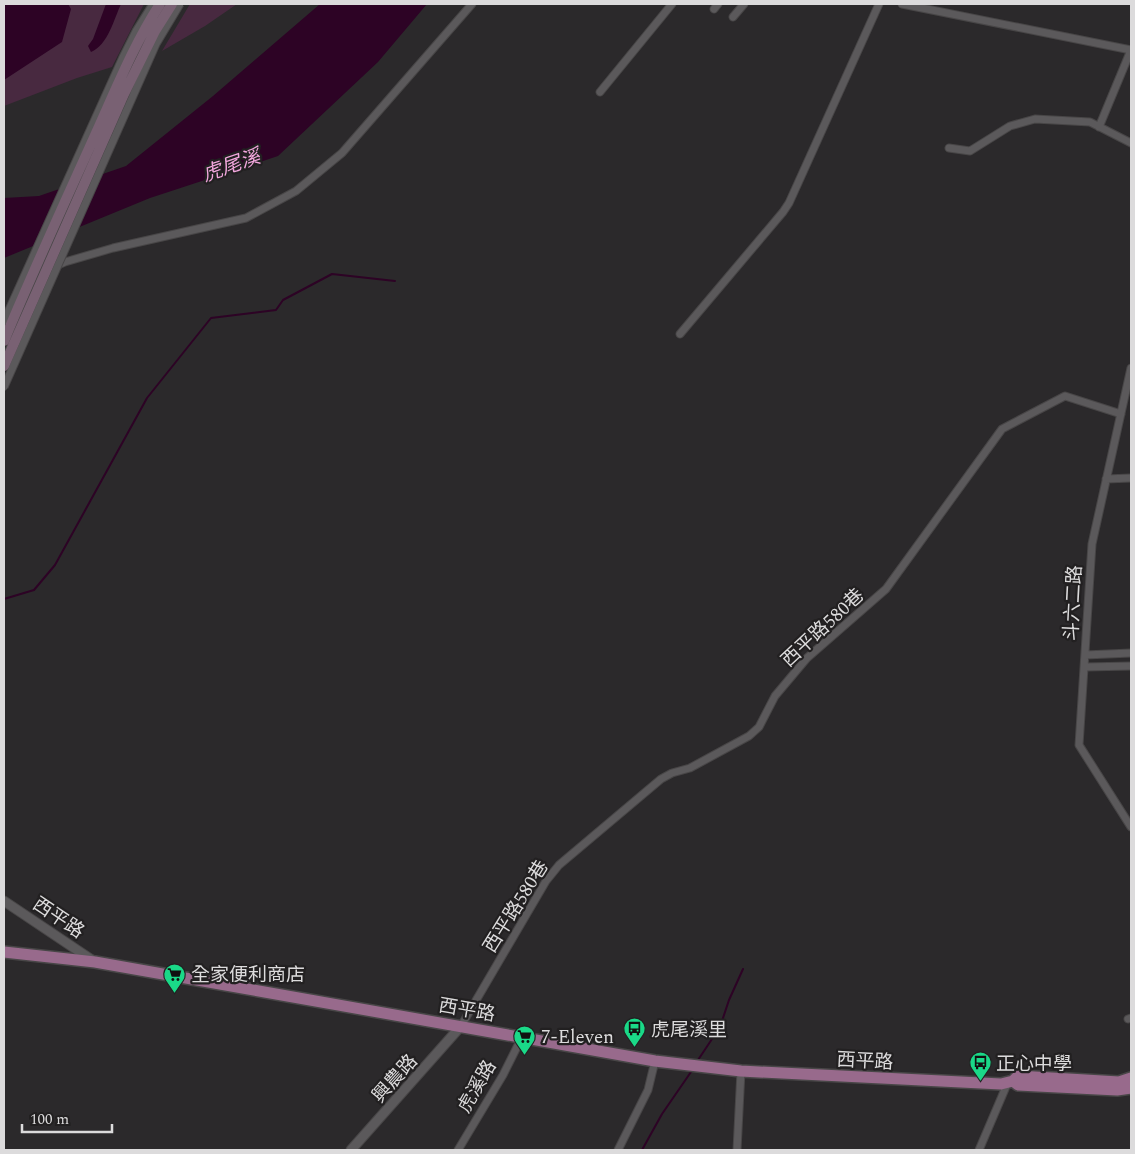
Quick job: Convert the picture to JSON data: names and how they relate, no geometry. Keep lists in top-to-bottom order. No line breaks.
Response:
{"streets":{"main road":["西平路"],"street":["斗六二路","西平路580巷","興農路","虎溪路"]},"crossings":[["斗六二路","西平路580巷"],["西平路580巷","西平路"],["西平路580巷","興農路"],["西平路","興農路"],["西平路","虎溪路"]],"water":["虎尾溪"],"places":{"supermarket":["全家便利商店","7-Eleven"],"bus stop":["虎尾溪里","正心中學"]},"scale_bar":"100 m"}
